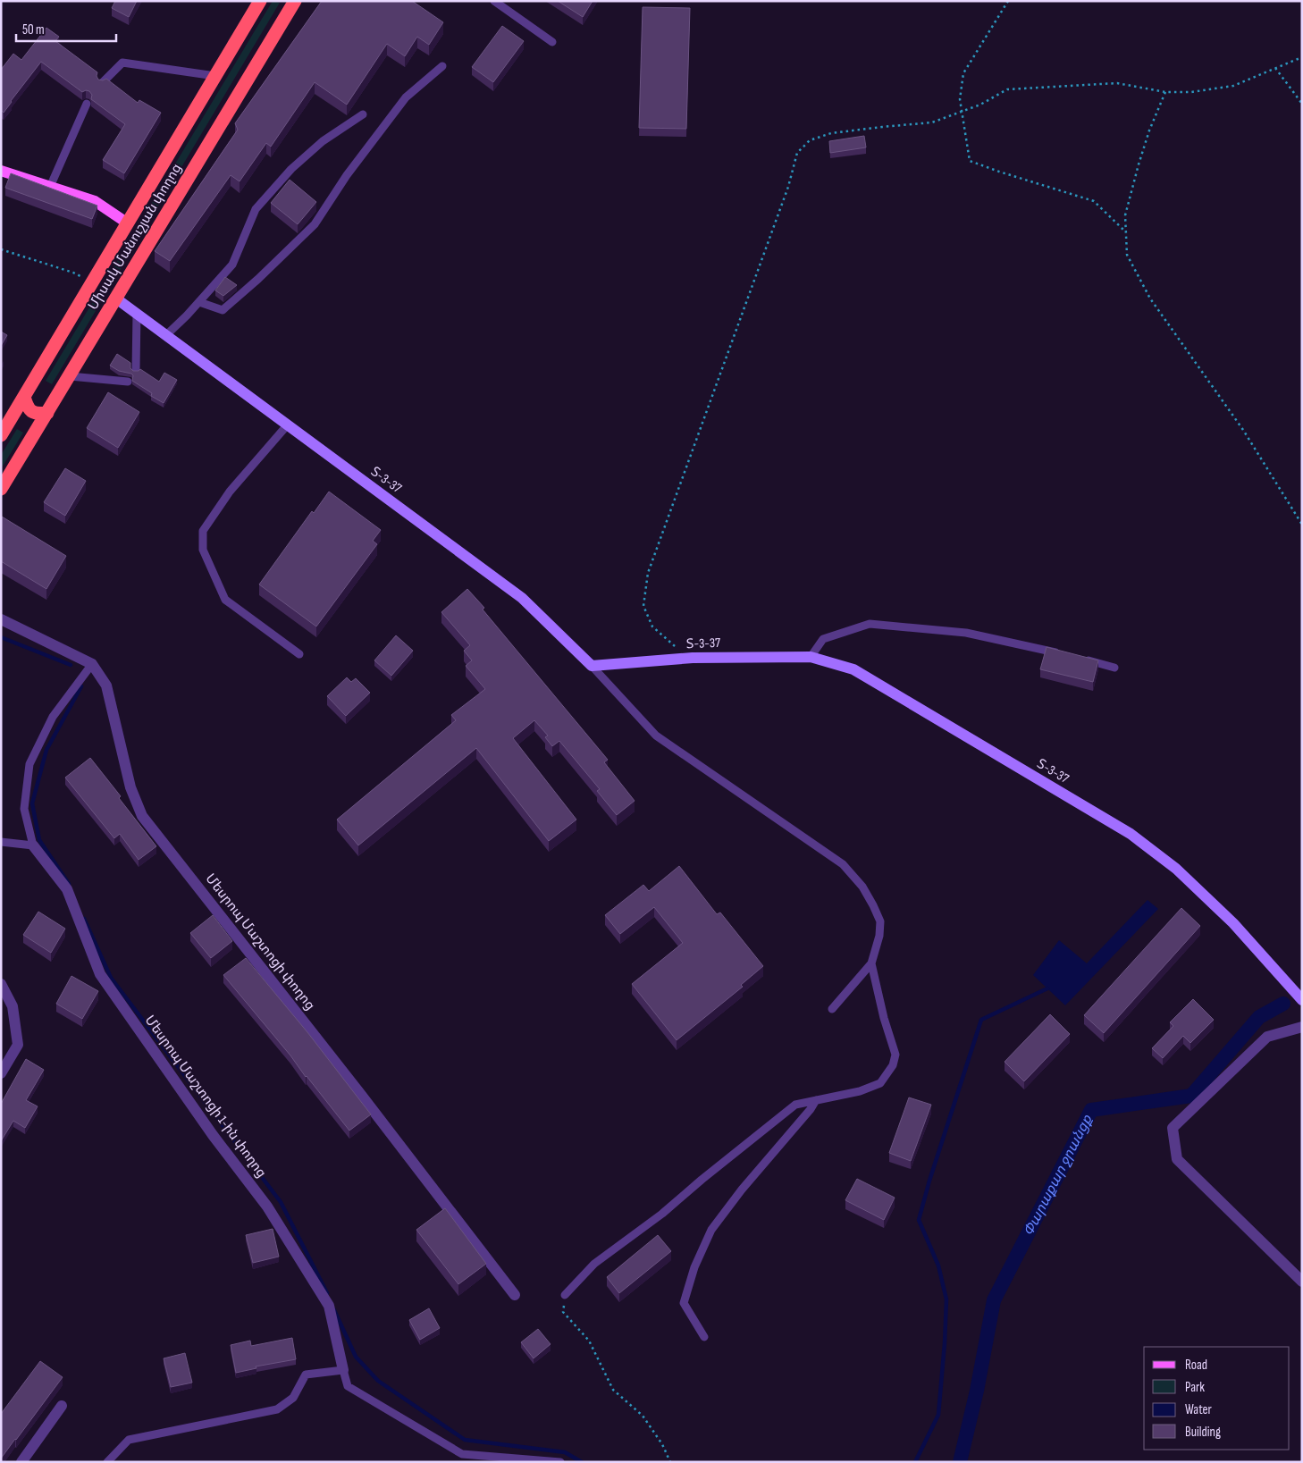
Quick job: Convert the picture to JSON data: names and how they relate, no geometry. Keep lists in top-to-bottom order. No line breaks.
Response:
{"streets":{"highway":["Միսակ Մանուշյան փողոց"],"main road":["Տ-3-37"],"street":["Մեսրոպ Մաշտոցի փողոց","Մեսրոպ Մաշտոցի 1-ին փողոց"]},"crossings":[["Միսակ Մանուշյան փողոց","Տ-3-37"]],"water":["Փարաքար ջրանցք"],"legend":["Road","Park","Water","Building"],"scale_bar":"50 m"}
